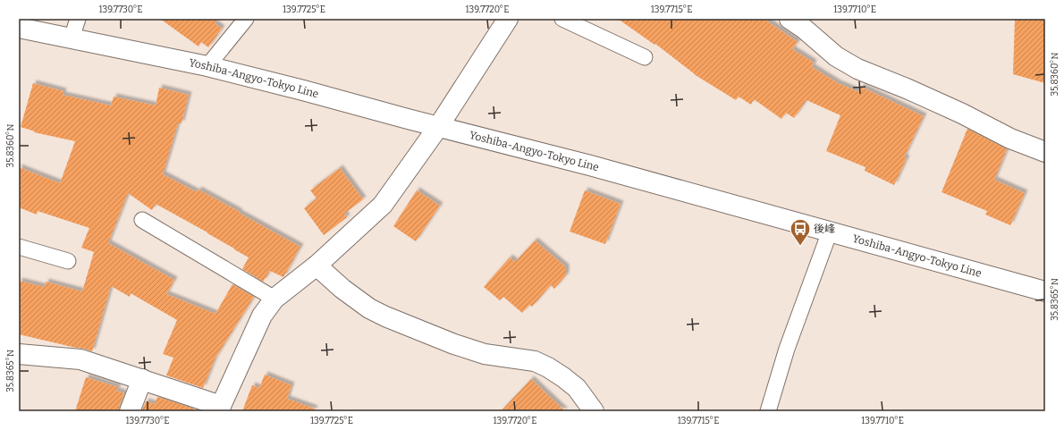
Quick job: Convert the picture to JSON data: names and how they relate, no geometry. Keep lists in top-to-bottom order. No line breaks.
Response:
{"streets":{"street":["Yoshiba-Angyo-Tokyo Line"]},"places":{"bus stop":["後峰"]},"coordinates":["139.7730°E","139.7725°E","139.7720°E","139.7715°E","139.7710°E","35.8360°N","35.8365°N"]}
